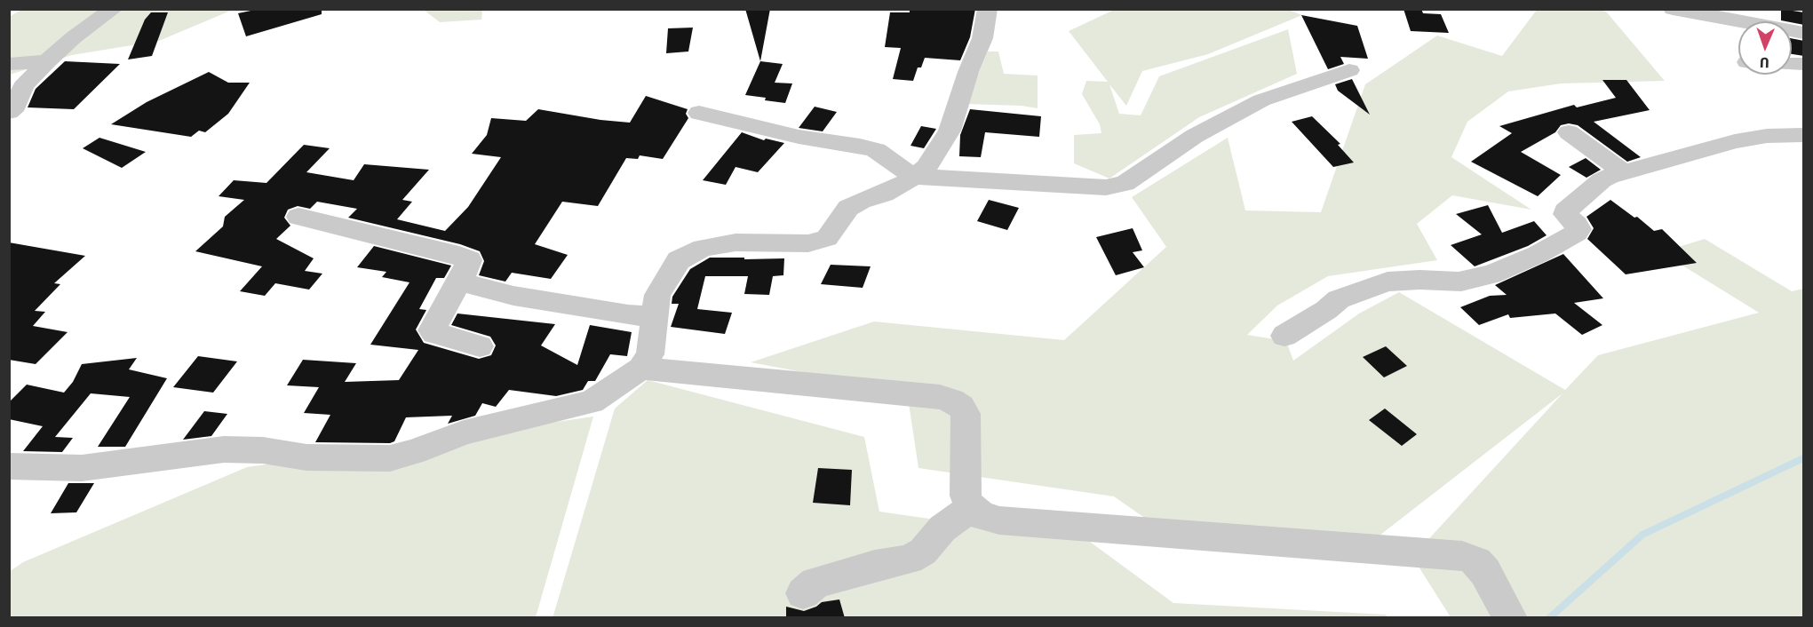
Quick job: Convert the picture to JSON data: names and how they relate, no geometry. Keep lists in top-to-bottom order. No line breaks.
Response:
{"north":"bottom"}
